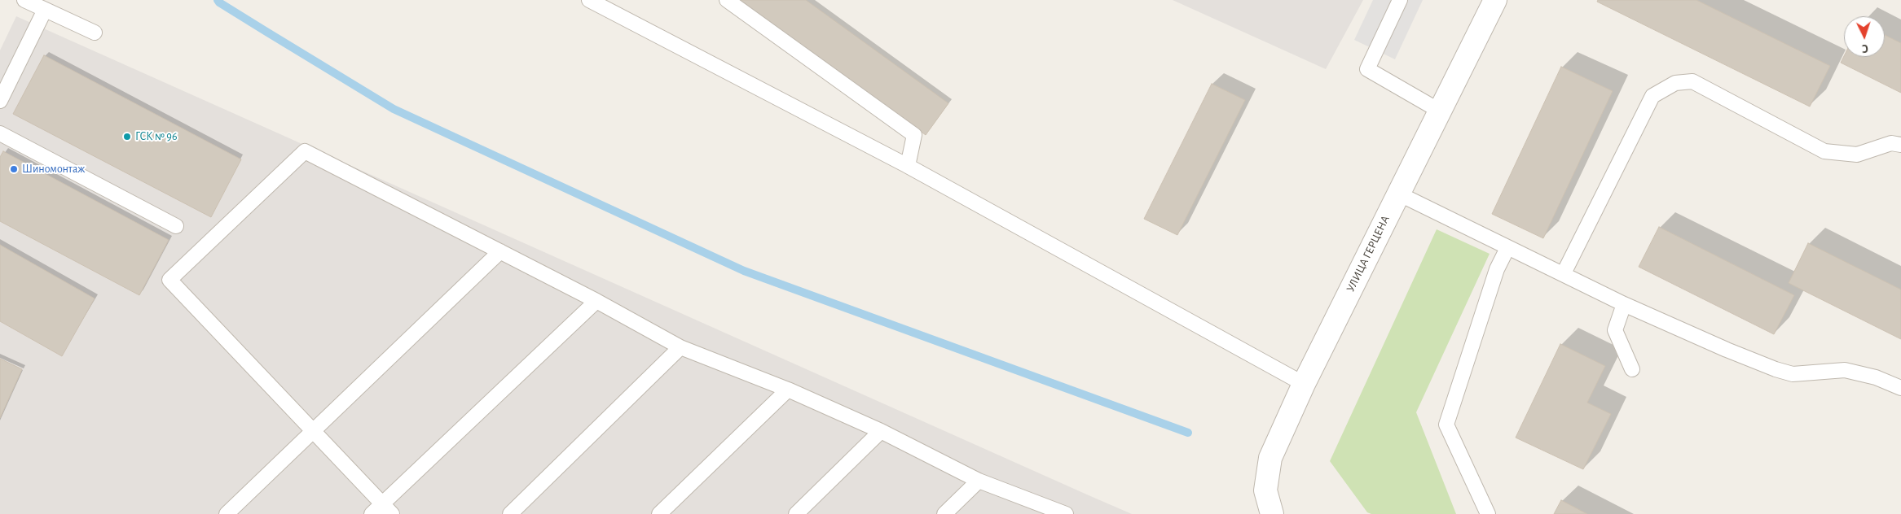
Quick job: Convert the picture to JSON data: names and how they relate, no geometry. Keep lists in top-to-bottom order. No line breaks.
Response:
{"streets":{"street":["УЛИЦА ГЕРЦЕНА"]},"places":["ГСК № 96","Шиномонтаж"],"north":"bottom"}
